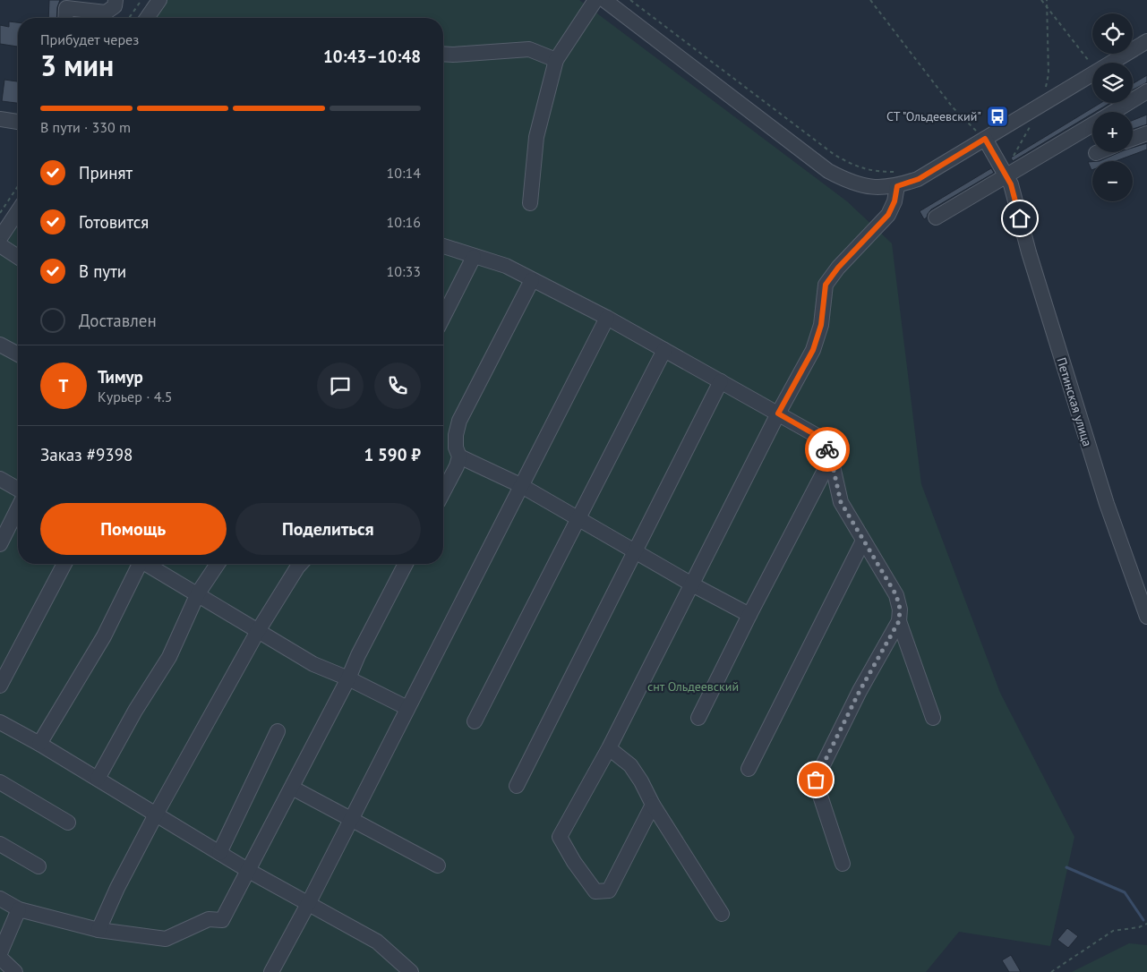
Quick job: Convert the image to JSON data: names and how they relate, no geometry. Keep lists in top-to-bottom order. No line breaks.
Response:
{"streets":{"street":["Петинская улица"]},"parks":["снт Ольдеевский"],"places":{"bus stop":["СТ \"Ольдеевский\""]},"page":{"map_buttons":["+","−"],"heading":["3 мин","Прибудет через","10:43–10:48"],"panel":["Тимур","Курьер · 4.5","Заказ #9398","1 590 ₽"],"bar":"В пути · 330 m","list":[["Принят","10:14"],["Готовится","10:16"],["В пути","10:33"],"Доставлен"],"round":"Т","buttons":["Помощь","Поделиться"]}}
